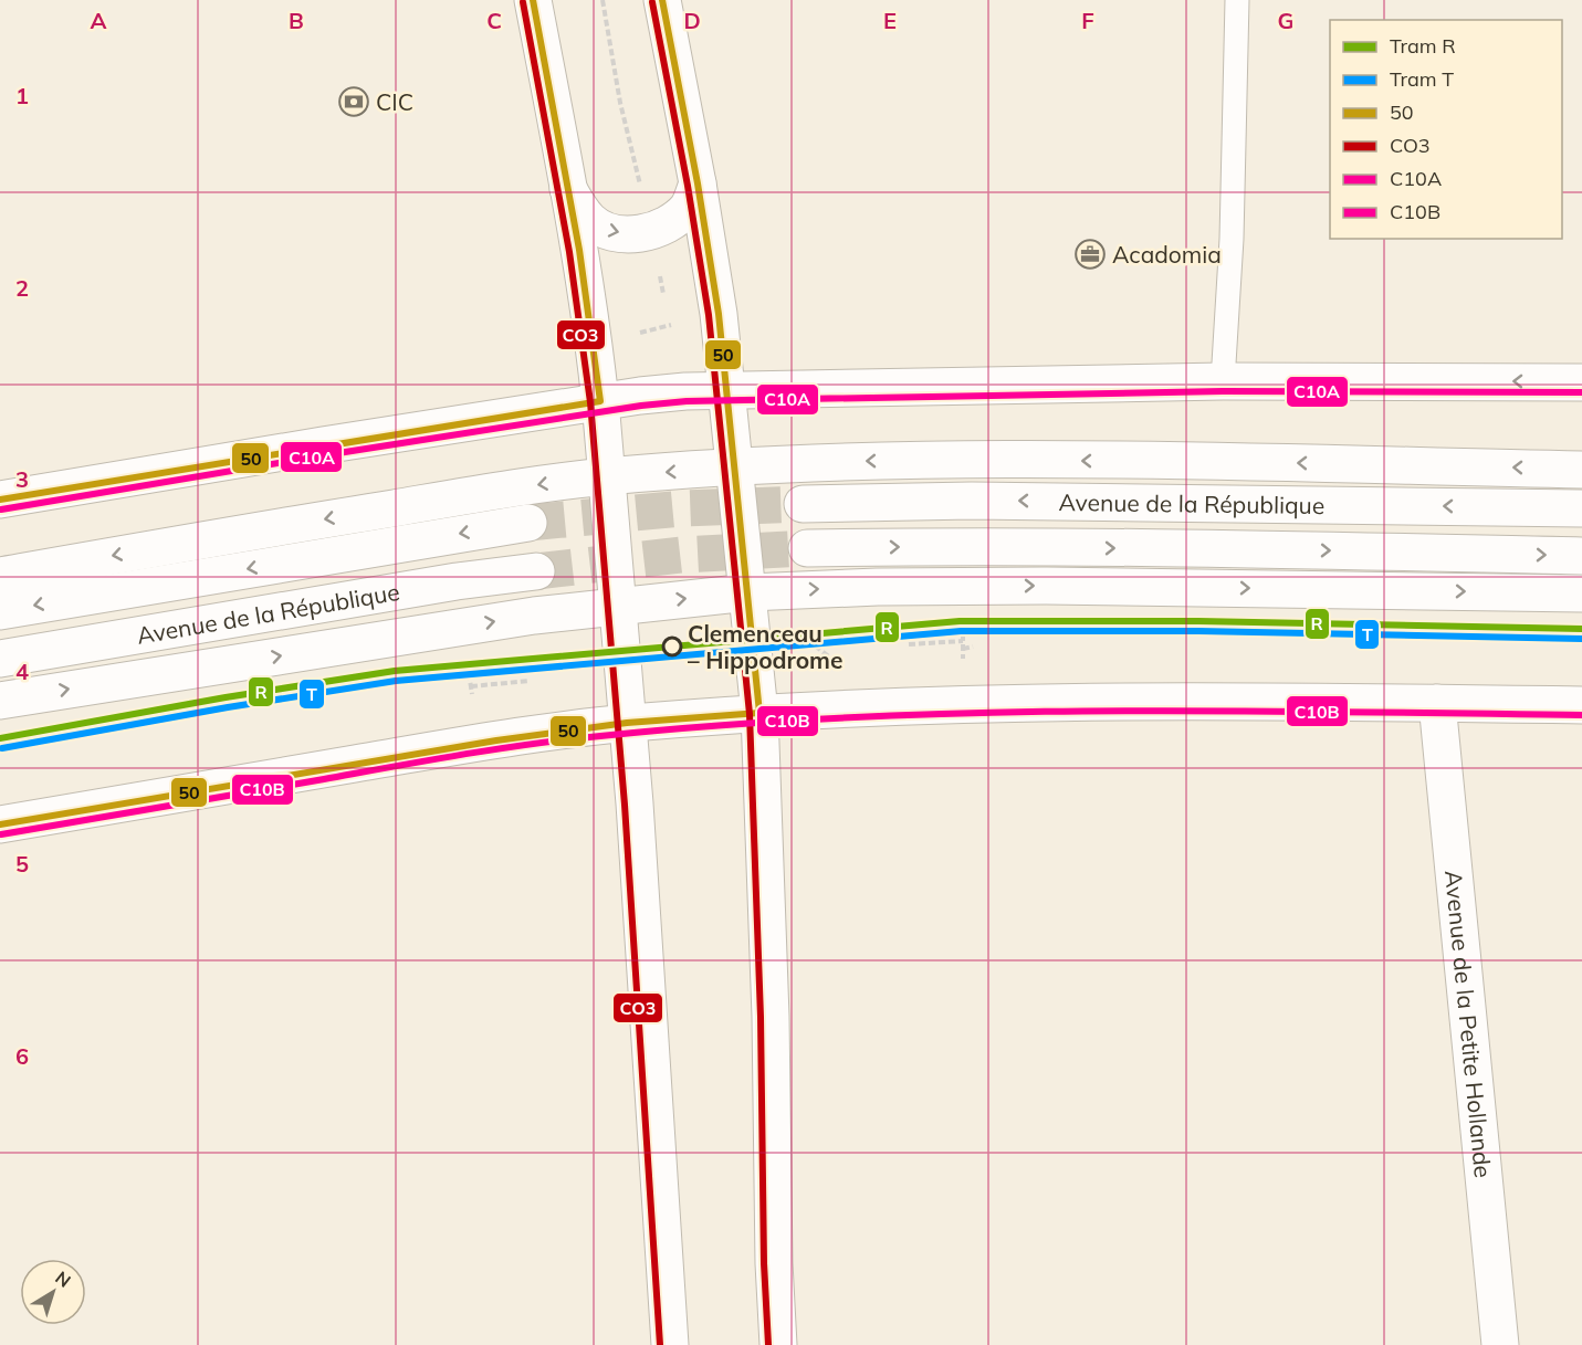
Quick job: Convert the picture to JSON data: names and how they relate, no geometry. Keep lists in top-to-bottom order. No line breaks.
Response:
{"streets":{"main road":["Avenue de la République","Avenue de la Petite Hollande"]},"places":{"bank":["CIC"],"office":["Acadomia"],"other":["Clemenceau – Hippodrome"]},"lines":["transit line 50","transit line CO3","transit line C10A","tram line R","tram line T","transit line C10B"],"legend":["Tram R","Tram T","50","CO3","C10A","C10B"],"north":"top right","grid":{"columns":["A","B","C","D","E","F","G"],"rows":["1","2","3","4","5","6"]}}
